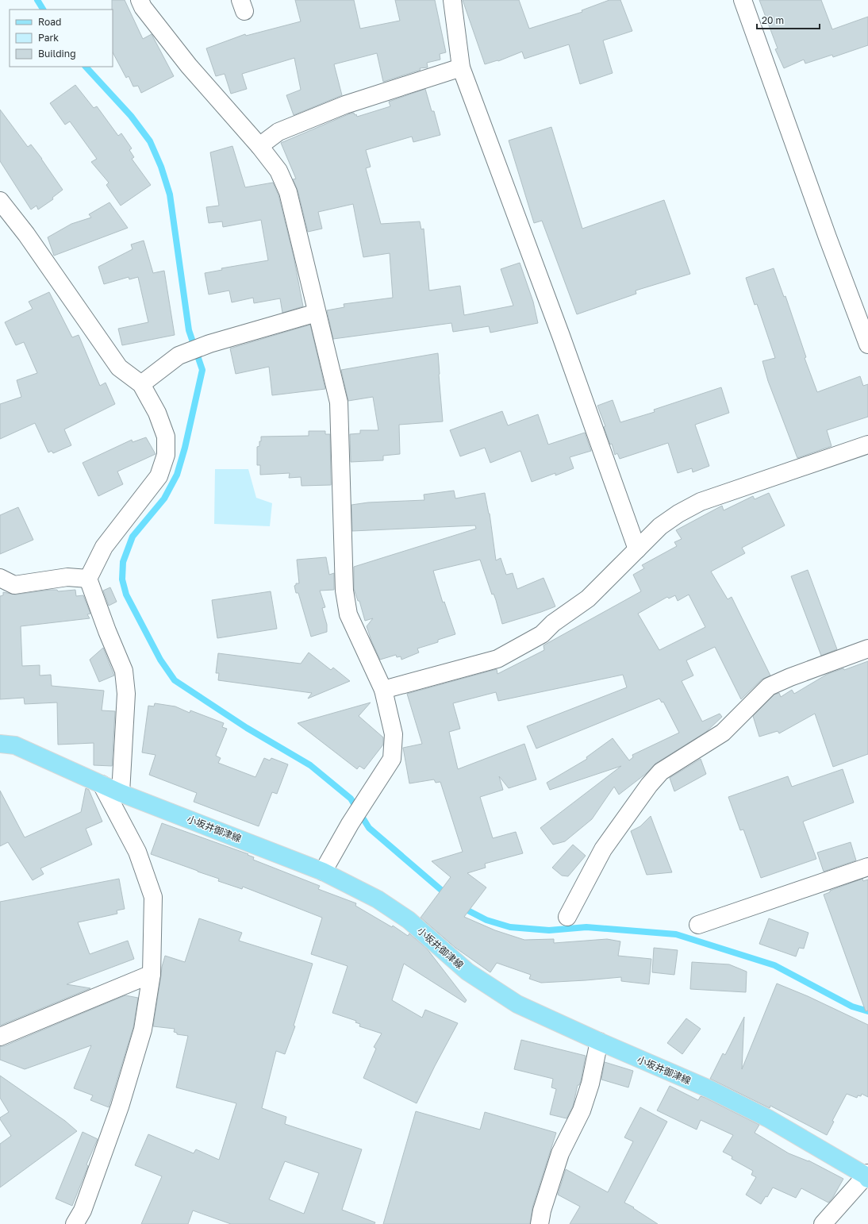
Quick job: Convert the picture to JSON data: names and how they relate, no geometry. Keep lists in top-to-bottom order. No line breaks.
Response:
{"streets":{"main road":["小坂井御津線"]},"legend":["Road","Park","Building"],"scale_bar":"20 m"}
